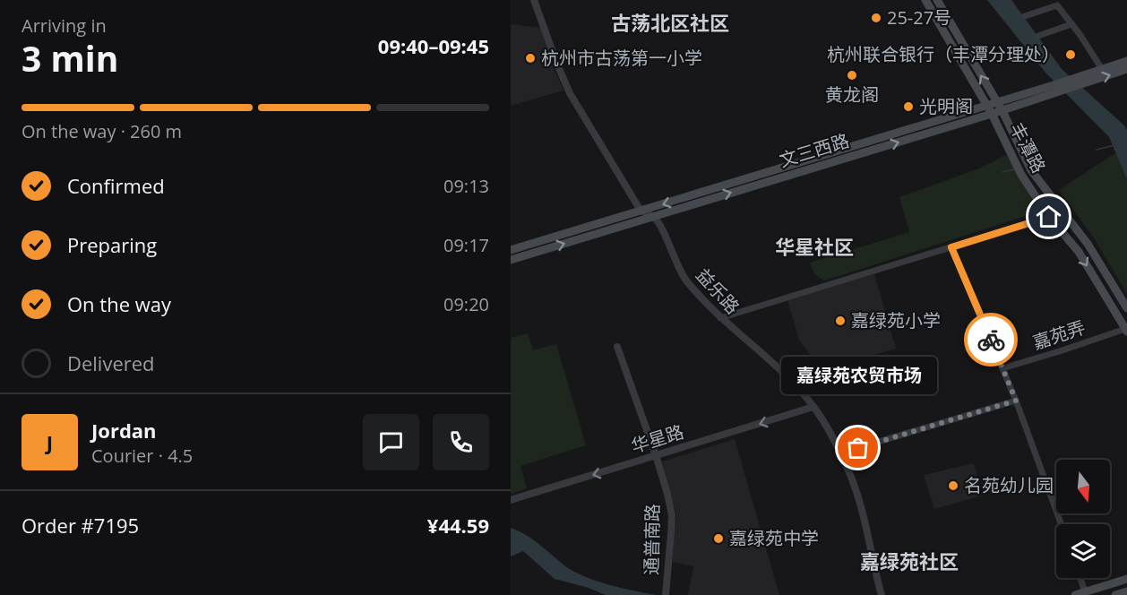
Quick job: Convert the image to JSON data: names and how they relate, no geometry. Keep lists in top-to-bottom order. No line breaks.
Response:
{"streets":{"main road":["丰潭路","文三西路"],"street":["益乐路","嘉苑弄","华星路","通普南路"]},"crossings":[["丰潭路","文三西路"],["丰潭路","嘉苑弄"],["文三西路","益乐路"],["益乐路","华星路"],["华星路","通普南路"]],"one_way":["华星路"],"districts":["古荡北区社区","华星社区","嘉绿苑社区"],"places":["25-27号","杭州联合银行（丰潭分理处）","杭州市古荡第一小学","黄龙阁","光明阁","嘉绿苑小学","嘉绿苑农贸市场","名苑幼儿园","嘉绿苑中学"],"north":"bottom","page":{"heading":["3 min","Arriving in","09:40–09:45"],"panel":["Jordan","Courier · 4.5","Order #7195","¥44.59"],"bar":"On the way · 260 m","list":[["Confirmed","09:13"],["Preparing","09:17"],["On the way","09:20"],"Delivered"],"bubble":"嘉绿苑农贸市场","round":"J"}}
